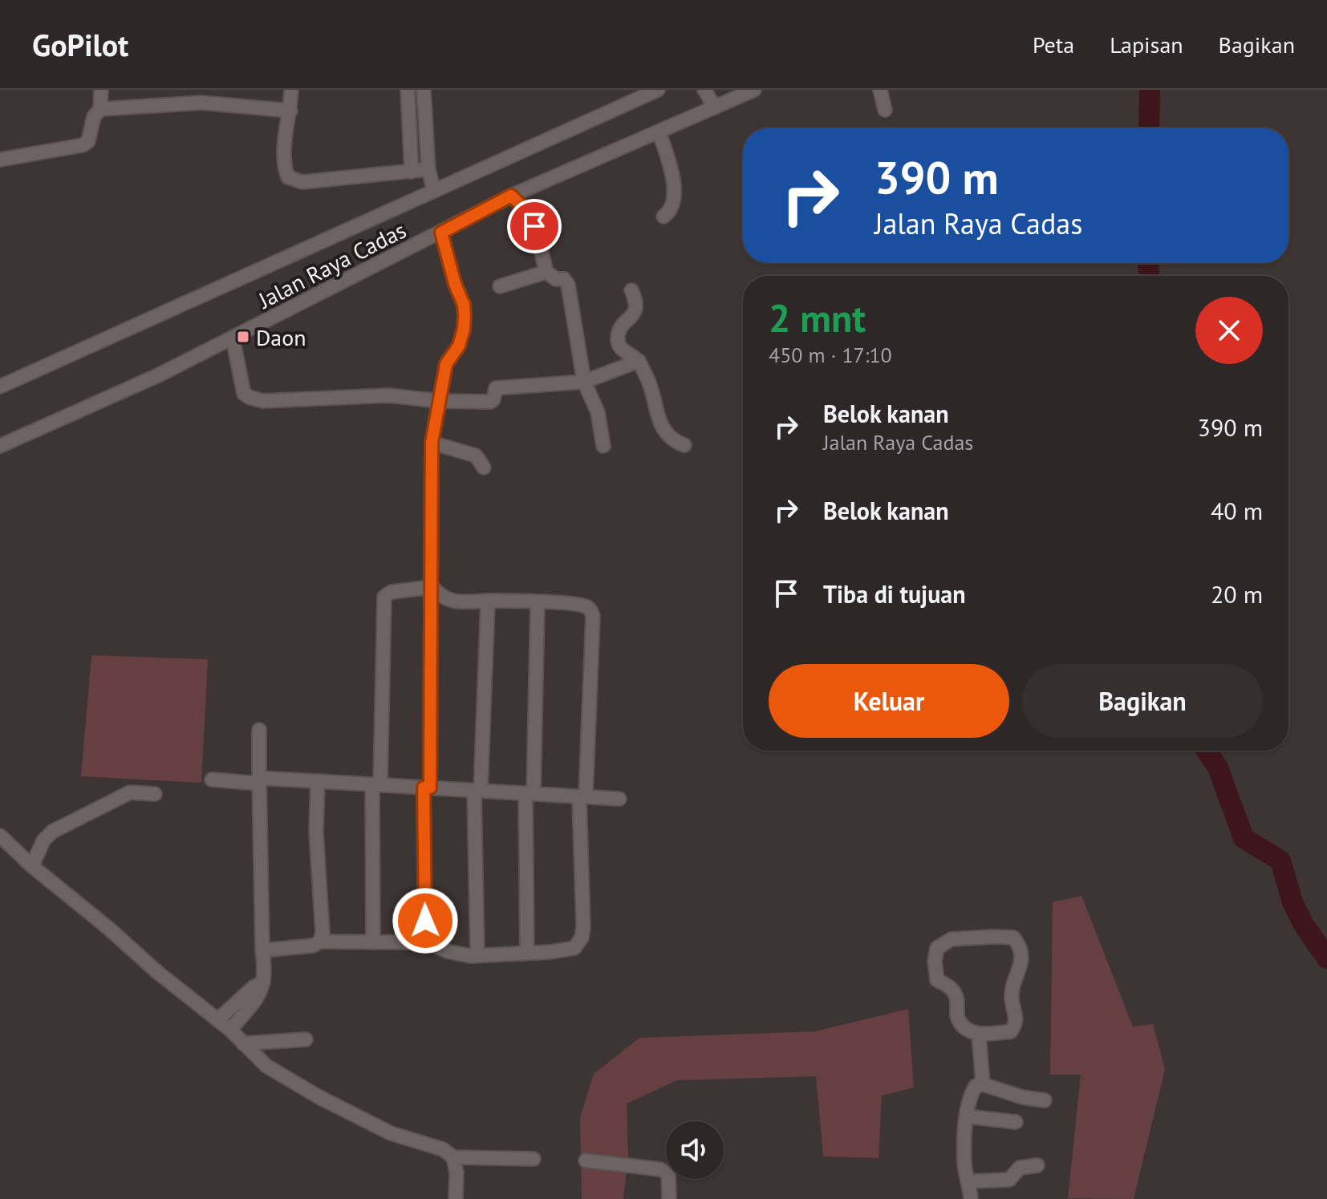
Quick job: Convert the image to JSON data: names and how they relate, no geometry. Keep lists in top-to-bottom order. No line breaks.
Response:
{"streets":{"street":["Jalan Raya Cadas"]},"places":{"transit":["Daon"]},"page":{"header":"GoPilot","nav":["Peta","Lapisan","Bagikan"],"turn":["390 m","Jalan Raya Cadas"],"heading":["2 mnt","450 m · 17:10"],"list":[{"name":"Belok kanan","note":"Jalan Raya Cadas","value":"390 m"},{"name":"Belok kanan","value":"40 m"},{"name":"Tiba di tujuan","value":"20 m"}],"buttons":["Keluar","Bagikan"]}}
